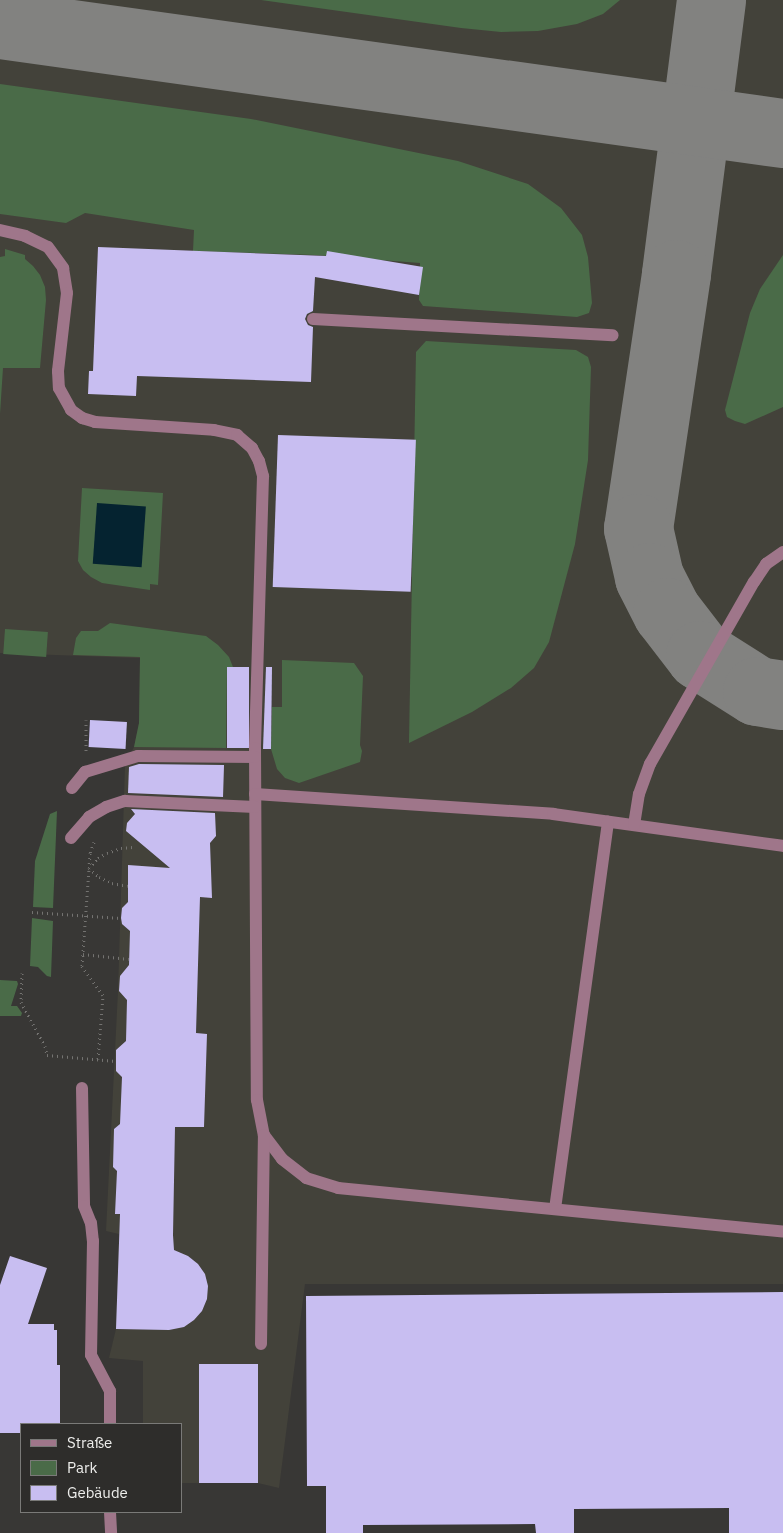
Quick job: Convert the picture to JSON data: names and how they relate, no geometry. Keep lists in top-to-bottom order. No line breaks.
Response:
{"legend":["Straße","Park","Gebäude"]}
